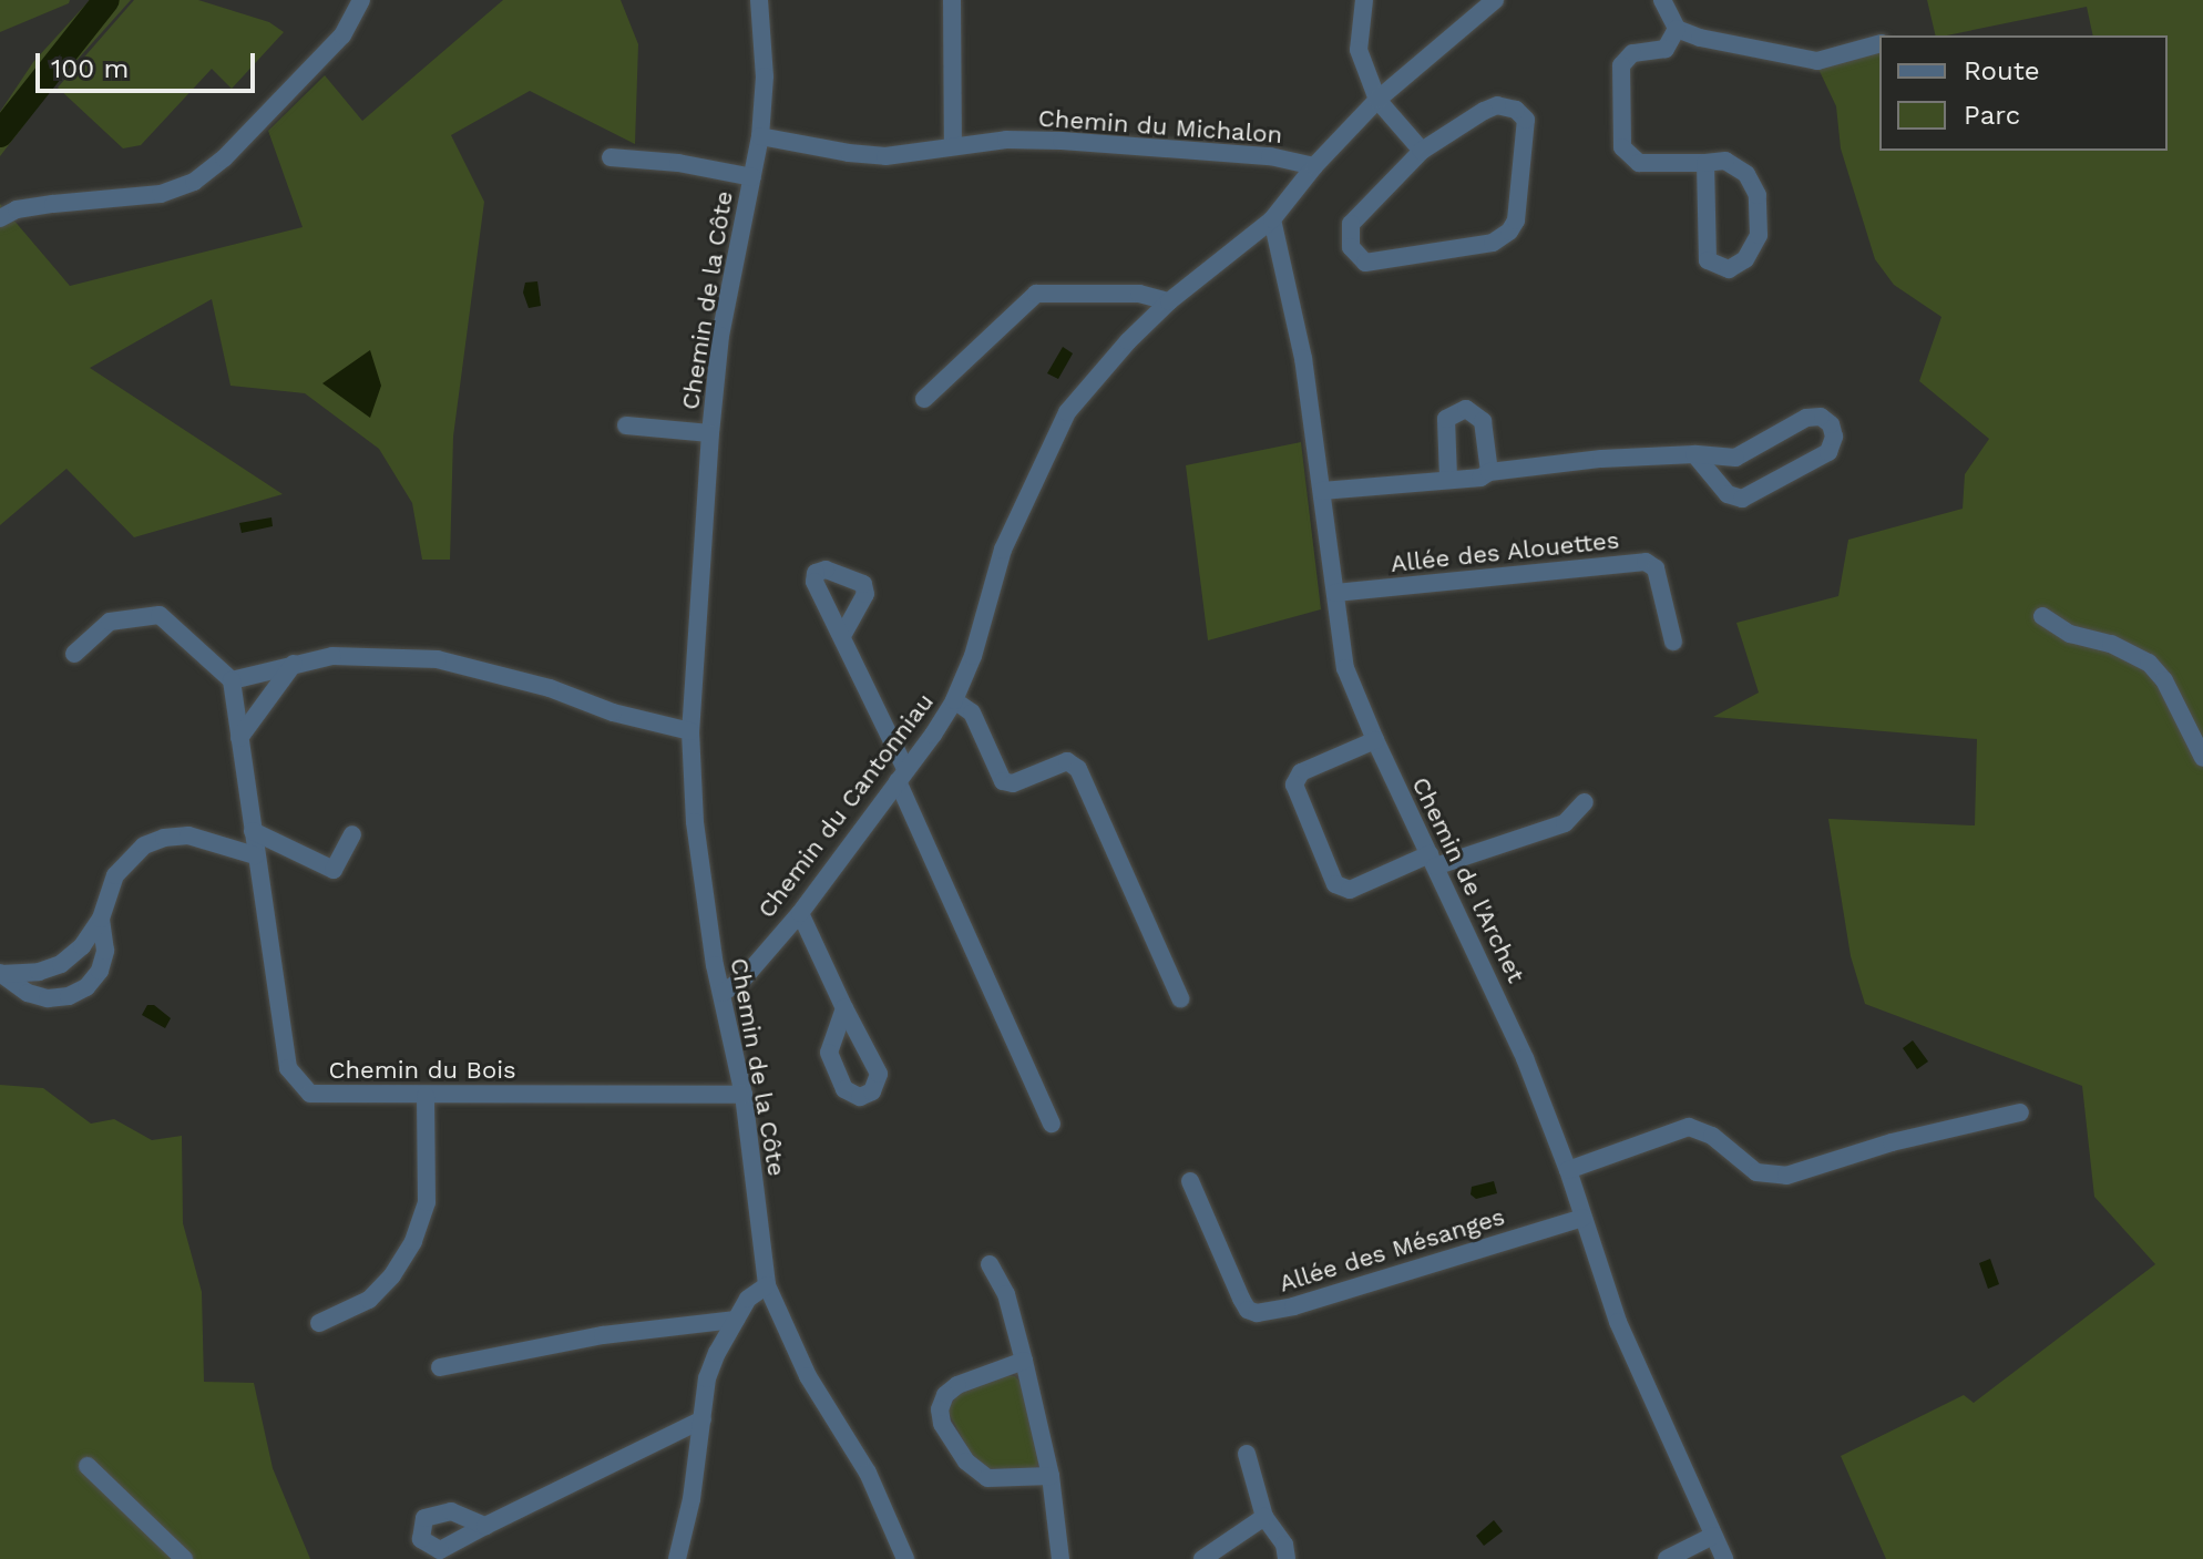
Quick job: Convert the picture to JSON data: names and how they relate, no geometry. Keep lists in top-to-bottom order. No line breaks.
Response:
{"streets":{"street":["Chemin du Michalon","Chemin de la Côte","Allée des Alouettes","Chemin du Cantonniau","Chemin de l'Archet","Chemin du Bois","Allée des Mésanges"]},"crossings":[["Chemin du Michalon","Chemin de la Côte"],["Chemin du Michalon","Chemin du Cantonniau"],["Chemin de la Côte","Chemin du Cantonniau"],["Chemin de la Côte","Chemin du Bois"],["Allée des Alouettes","Chemin de l'Archet"],["Chemin du Cantonniau","Chemin de l'Archet"],["Chemin de l'Archet","Allée des Mésanges"]],"legend":["Route","Parc"],"scale_bar":"100 m"}
